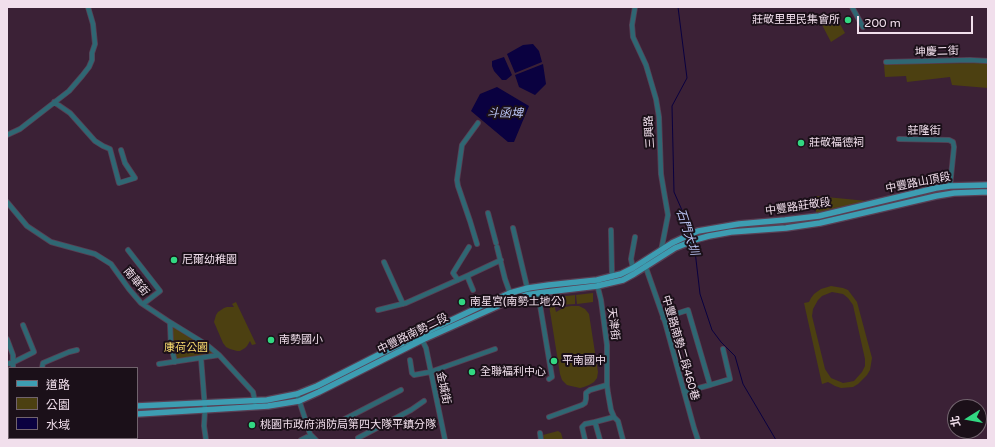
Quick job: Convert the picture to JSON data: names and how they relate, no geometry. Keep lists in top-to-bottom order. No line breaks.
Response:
{"streets":{"main road":["中豐路山頂段","中豐路莊敬段","中豐路南勢二段"],"street":["坤慶二街","莊隆街","三興路","南華街","天津街","中豐路南勢二段460巷","金城街"]},"crossings":[["莊隆街","中豐路山頂段"],["三興路","中豐路南勢二段"],["中豐路山頂段","中豐路莊敬段"],["中豐路莊敬段","中豐路南勢二段"],["南華街","中豐路南勢二段"],["天津街","中豐路南勢二段"],["中豐路南勢二段","中豐路南勢二段460巷"],["中豐路南勢二段","金城街"]],"water":["斗函埤","石門大圳"],"parks":["康荷公園"],"places":["莊敬里里民集會所","莊敬福德祠","尼爾幼稚園","南星宮(南勢土地公)","南勢國小","平南國中","全聯福利中心","桃園市政府消防局第四大隊平鎮分隊"],"legend":["道路","公園","水域"],"scale_bar":"200 m","north":"left"}
